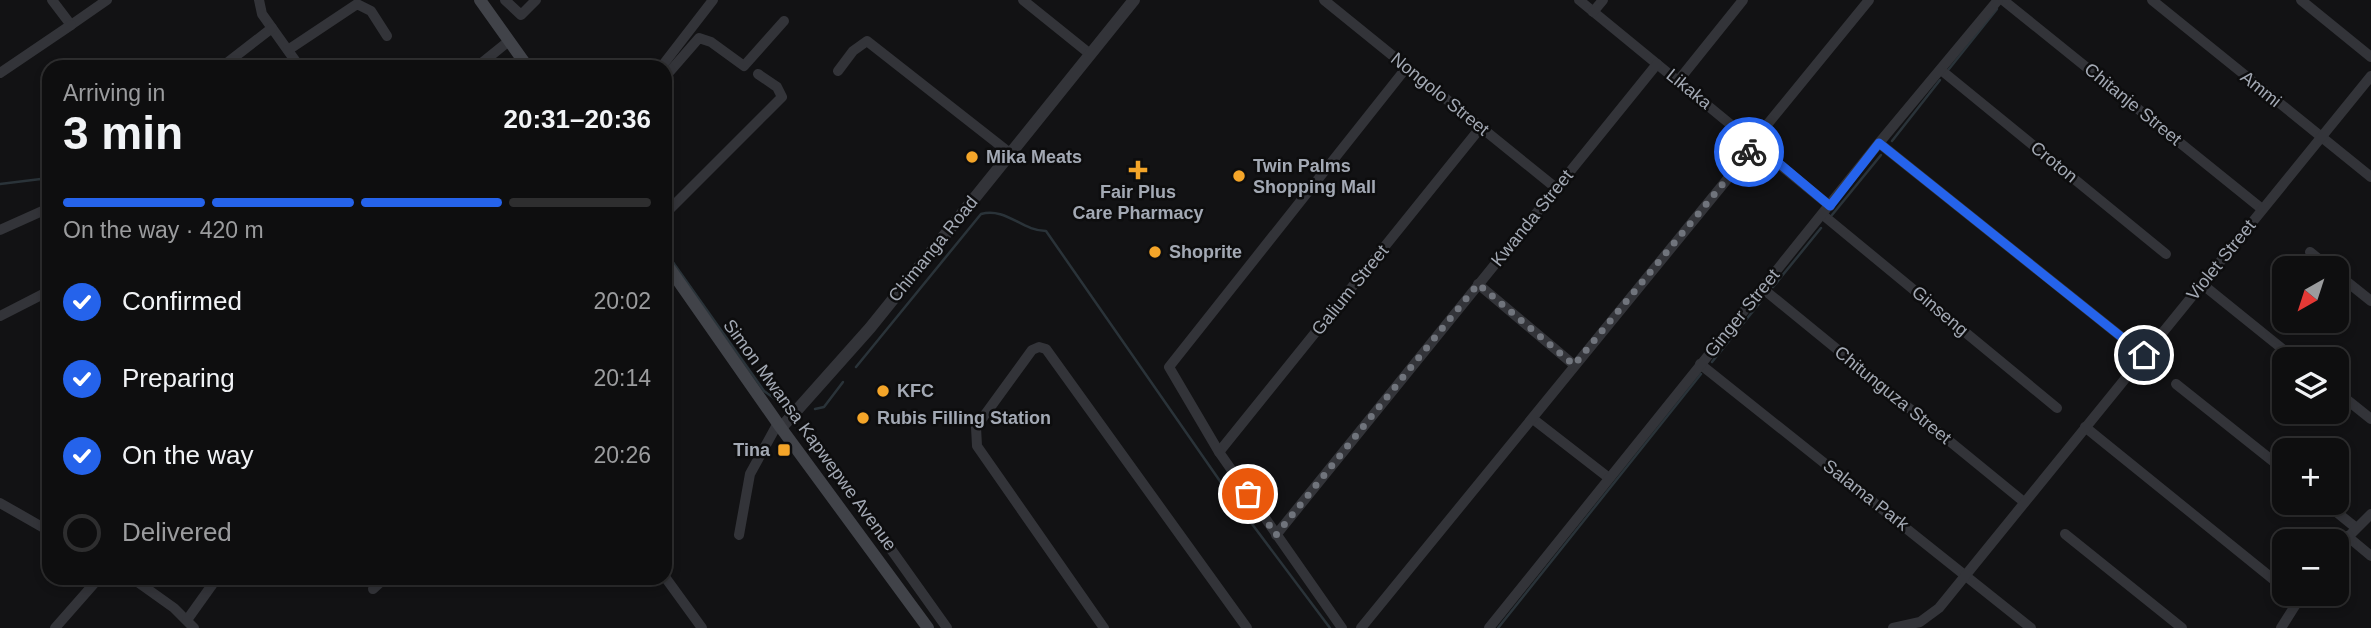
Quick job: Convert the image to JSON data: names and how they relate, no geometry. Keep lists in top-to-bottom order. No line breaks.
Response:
{"streets":{"main road":["Simon Mwansa Kapwepwe Avenue"],"street":["Likaka","Ammi","Nongolo Street","Chitanje Street","Croton","Kwanda Street","Chimanga Road","Violet Street","Galium Street","Ginseng","Ginger Street","Chitunguza Street","Salama Park"]},"crossings":[["Likaka","Kwanda Street"],["Likaka","Ginger Street"],["Ammi","Violet Street"],["Nongolo Street","Kwanda Street"],["Nongolo Street","Galium Street"],["Chitanje Street","Violet Street"],["Chitanje Street","Ginger Street"],["Croton","Ginger Street"],["Chimanga Road","Simon Mwansa Kapwepwe Avenue"],["Violet Street","Chitunguza Street"],["Violet Street","Salama Park"],["Ginseng","Ginger Street"],["Ginger Street","Chitunguza Street"],["Ginger Street","Salama Park"]],"places":{"other":["Mika Meats","Twin Palms Shopping Mall","Shoprite","KFC","Rubis Filling Station"],"health":["Fair Plus Care Pharmacy"],"transit":["Tina"]},"north":"bottom left","page":{"heading":["3 min","Arriving in","20:31–20:36"],"bar":"On the way · 420 m","map_buttons":["+","−"],"list":[["Confirmed","20:02"],["Preparing","20:14"],["On the way","20:26"],"Delivered"]}}
